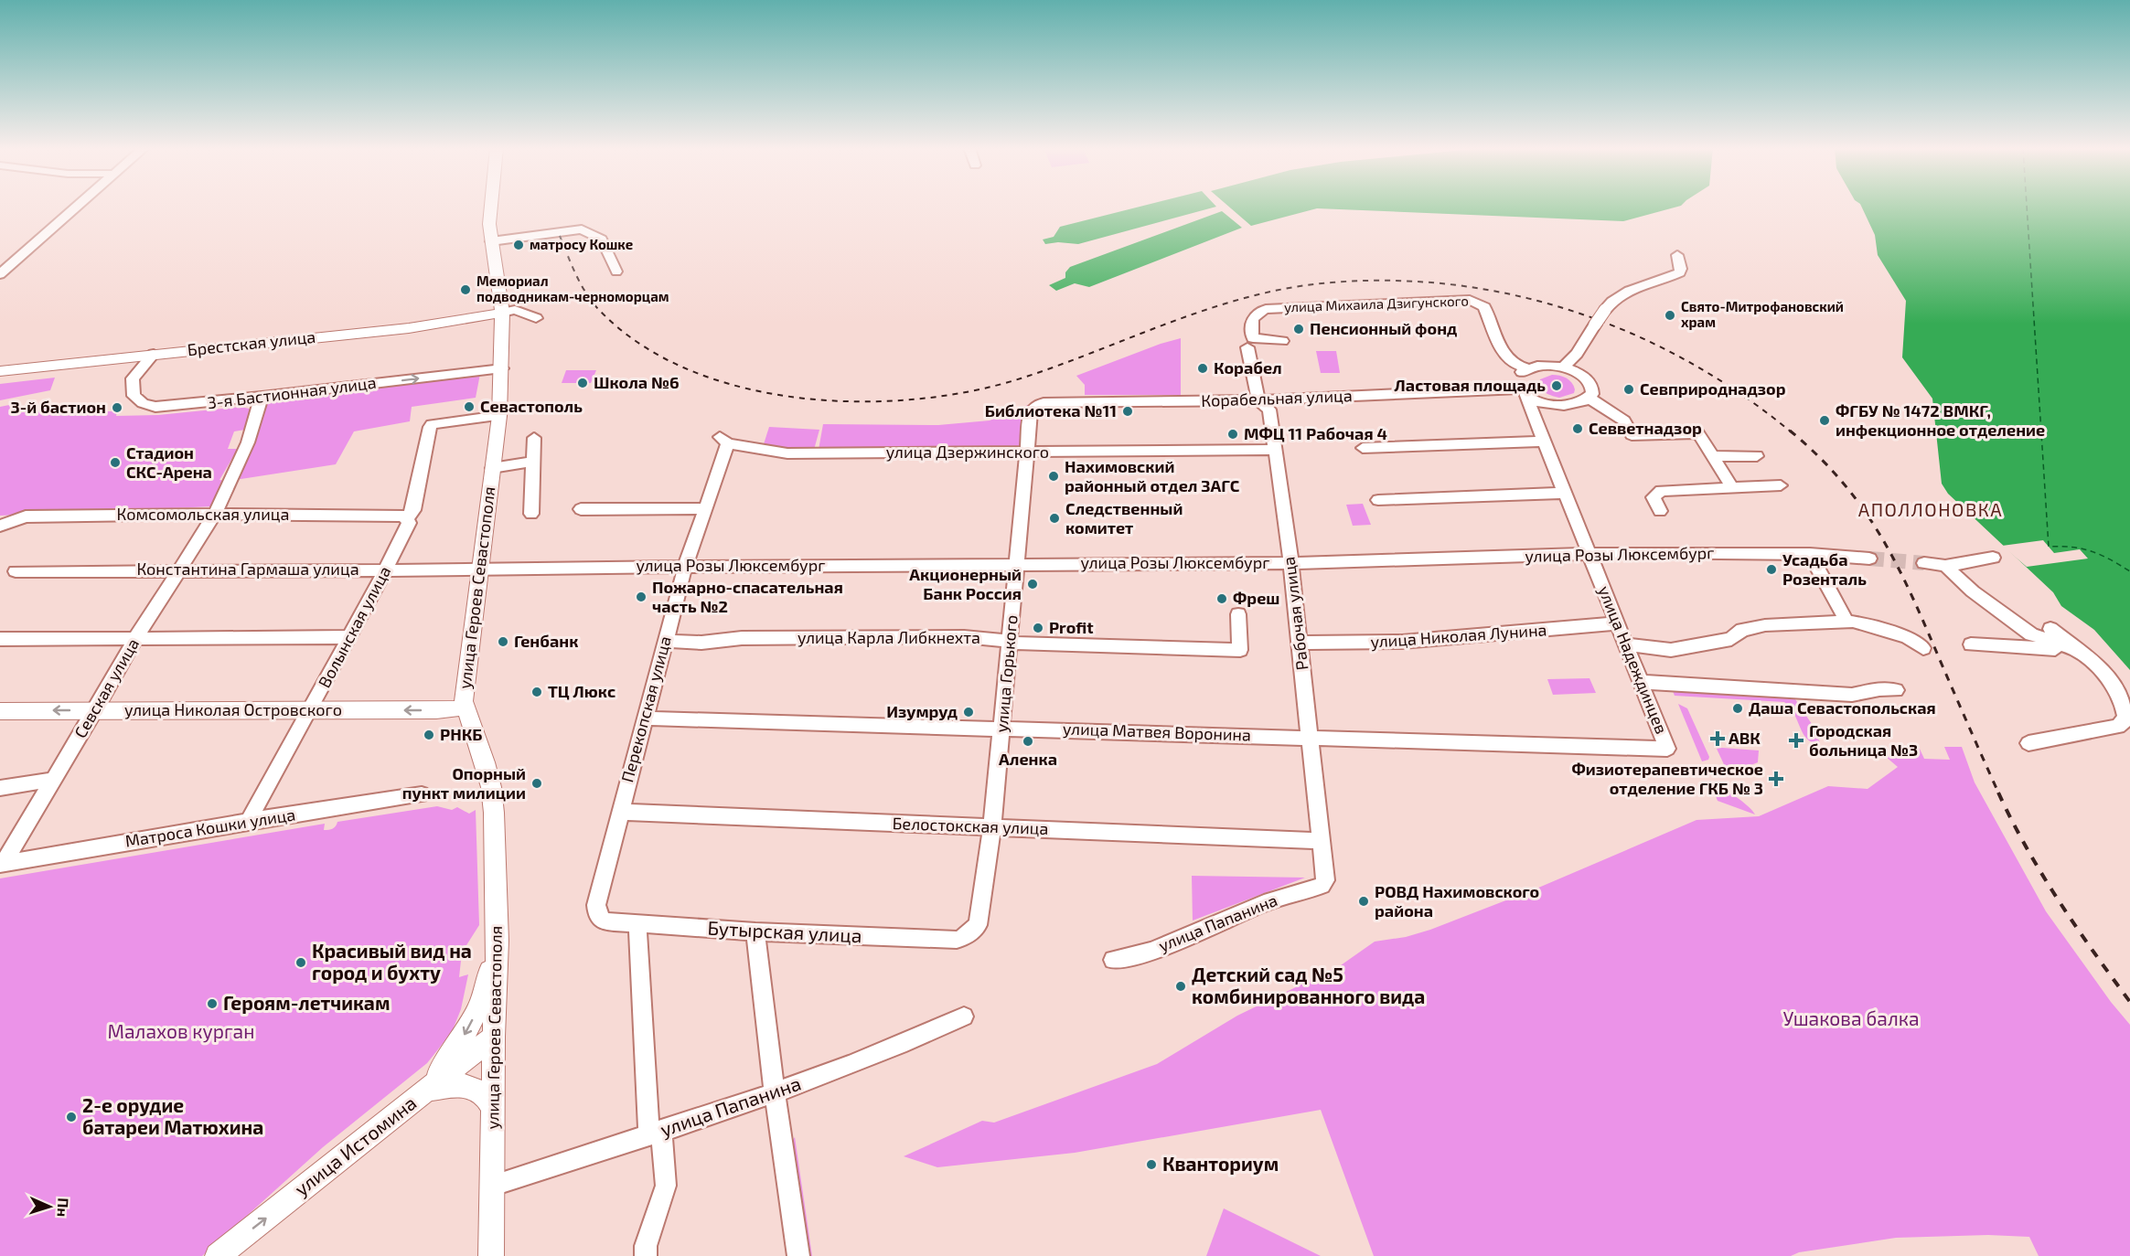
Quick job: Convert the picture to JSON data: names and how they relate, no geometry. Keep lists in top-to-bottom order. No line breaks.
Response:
{"streets":{"main road":["Брестская улица","улица Героев Севастополя","улица Николая Островского","улица Истомина"],"street":["улица Михаила Дзигунского","3-я Бастионная улица","Корабельная улица","улица Дзержинского","Комсомольская улица","улица Розы Люксембург","Константина Гармаша улица","Рабочая улица","Волынская улица","улица Николая Лунина","улица Карла Либкнехта","улица Надеждинцев","улица Горького","Севская улица","Перекопская улица","улица Матвея Воронина","Белостокская улица","Матроса Кошки улица","улица Папанина","Бутырская улица"]},"crossings":[["улица Михаила Дзигунского","Корабельная улица"],["улица Михаила Дзигунского","улица Надеждинцев"],["Брестская улица","3-я Бастионная улица"],["Брестская улица","улица Героев Севастополя"],["3-я Бастионная улица","улица Героев Севастополя"],["3-я Бастионная улица","Севская улица"],["Корабельная улица","Рабочая улица"],["Корабельная улица","улица Надеждинцев"],["Корабельная улица","улица Горького"],["улица Дзержинского","Рабочая улица"],["улица Дзержинского","улица Горького"],["улица Дзержинского","Перекопская улица"],["Комсомольская улица","Волынская улица"],["Комсомольская улица","Севская улица"],["улица Розы Люксембург","Константина Гармаша улица"],["улица Розы Люксембург","улица Героев Севастополя"],["улица Розы Люксембург","Рабочая улица"],["улица Розы Люксембург","улица Надеждинцев"],["улица Розы Люксембург","улица Горького"],["улица Розы Люксембург","Перекопская улица"],["Константина Гармаша улица","улица Героев Севастополя"],["Константина Гармаша улица","Волынская улица"],["Константина Гармаша улица","Севская улица"],["улица Героев Севастополя","Волынская улица"],["улица Героев Севастополя","улица Николая Островского"],["улица Героев Севастополя","улица Папанина"],["улица Героев Севастополя","улица Истомина"],["Рабочая улица","улица Николая Лунина"],["Рабочая улица","улица Матвея Воронина"],["Рабочая улица","Белостокская улица"],["Рабочая улица","улица Папанина"],["Волынская улица","улица Николая Островского"],["Волынская улица","Матроса Кошки улица"],["улица Николая Лунина","улица Надеждинцев"],["улица Карла Либкнехта","улица Горького"],["улица Карла Либкнехта","Перекопская улица"],["улица Надеждинцев","улица Матвея Воронина"],["улица Горького","улица Матвея Воронина"],["улица Горького","Белостокская улица"],["улица Горького","Бутырская улица"],["Севская улица","улица Николая Островского"],["Севская улица","Матроса Кошки улица"],["Перекопская улица","улица Матвея Воронина"],["Перекопская улица","Белостокская улица"],["Перекопская улица","Бутырская улица"]],"one_way":["3-я Бастионная улица","улица Николая Островского","улица Истомина"],"districts":["АПОЛЛОНОВКА"],"parks":["Ушакова балка","Малахов курган"],"places":{"other":["матросу Кошке","Мемориал подводникам-черноморцам","Свято-Митрофановский храм","Пенсионный фонд","Корабел","Школа №6","Ластовая площадь","Севприроднадзор","Севастополь","3-й бастион","Библиотека №11","ФГБУ № 1472 ВМКГ, инфекционное отделение","Севветнадзор","МФЦ 11 Рабочая 4","Стадион СКС-Арена","Нахимовский районный отдел ЗАГС","Следственный комитет","Усадьба Розенталь","Акционерный Банк Россия","Пожарно-спасательная часть №2","Фреш","Profit","Генбанк","ТЦ Люкс","Даша Севастопольская","Изумруд","РНКБ","Аленка","Опорный пункт милиции","РОВД Нахимовского района","Красивый вид на город и бухту","Детский сад №5 комбинированного вида","Героям-летчикам","2-е орудие батареи Матюхина","Кванториум"],"health":["АВК","Городская больница №3","Физиотерапевтическое отделение ГКБ № 3"]},"north":"right"}
